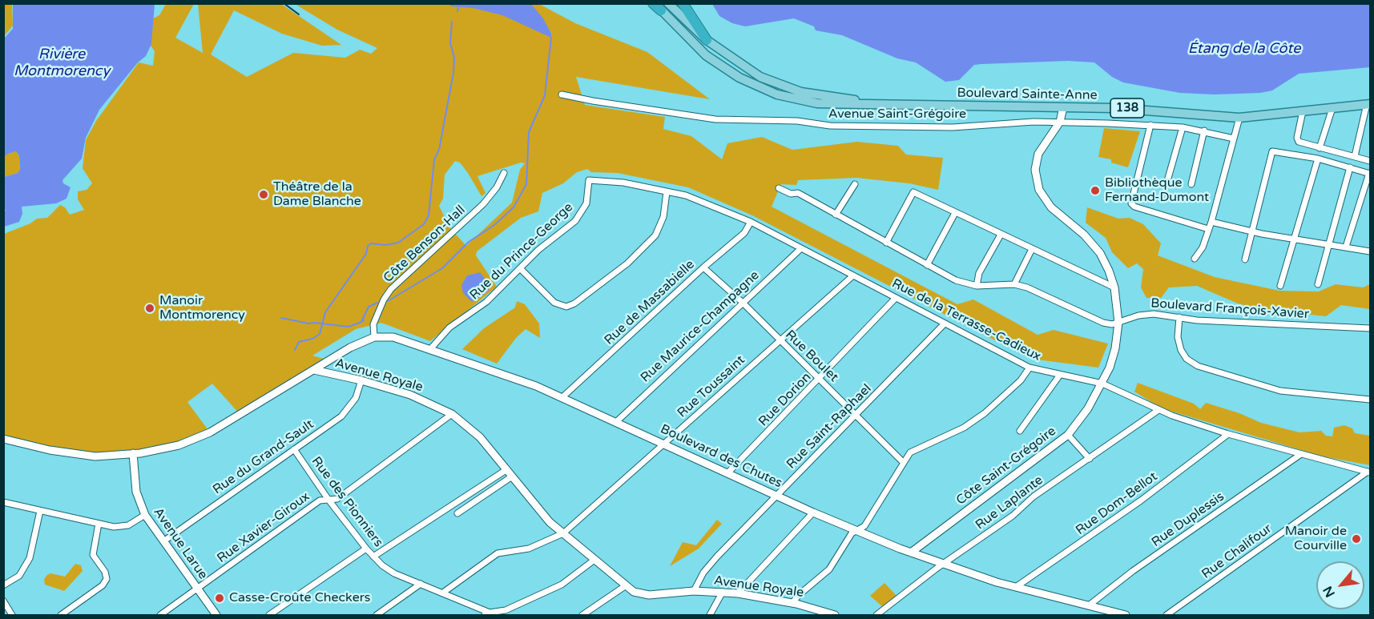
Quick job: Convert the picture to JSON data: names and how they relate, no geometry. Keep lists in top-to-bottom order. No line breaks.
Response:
{"streets":{"main road":["Boulevard Sainte-Anne","138"],"street":["Avenue Saint-Grégoire","Côte Benson-Hall","Rue du Prince-George","Rue de Massabielle","Boulevard François-Xavier","Rue de la Terrasse-Cadieux","Rue Maurice-Champagne","Rue Boulet","Avenue Royale","Rue Toussaint","Rue Dorion","Rue Saint-Raphael","Boulevard des Chutes","Rue du Grand-Sault","Côte Saint-Grégoire","Rue des Pionniers","Rue Laplante","Rue Dom-Bellot","Rue Duplessis","Rue Xavier-Giroux","Avenue Larue","Rue Chalifour"]},"crossings":[["Boulevard Sainte-Anne","Côte Saint-Grégoire"],["Avenue Saint-Grégoire","Côte Saint-Grégoire"],["Côte Benson-Hall","Boulevard des Chutes"],["Rue du Prince-George","Rue de la Terrasse-Cadieux"],["Rue du Prince-George","Boulevard des Chutes"],["Rue de Massabielle","Rue de la Terrasse-Cadieux"],["Rue de Massabielle","Rue Boulet"],["Rue de Massabielle","Boulevard des Chutes"],["Boulevard François-Xavier","Côte Saint-Grégoire"],["Rue de la Terrasse-Cadieux","Rue Maurice-Champagne"],["Rue de la Terrasse-Cadieux","Rue Toussaint"],["Rue de la Terrasse-Cadieux","Rue Dorion"],["Rue de la Terrasse-Cadieux","Rue Saint-Raphael"],["Rue de la Terrasse-Cadieux","Côte Saint-Grégoire"],["Rue de la Terrasse-Cadieux","Rue Laplante"],["Rue de la Terrasse-Cadieux","Rue Dom-Bellot"],["Rue de la Terrasse-Cadieux","Rue Duplessis"],["Rue de la Terrasse-Cadieux","Rue Chalifour"],["Rue Maurice-Champagne","Rue Boulet"],["Rue Maurice-Champagne","Boulevard des Chutes"],["Rue Boulet","Rue Toussaint"],["Rue Boulet","Rue Dorion"],["Rue Boulet","Rue Saint-Raphael"],["Avenue Royale","Rue Toussaint"],["Avenue Royale","Rue Saint-Raphael"],["Avenue Royale","Boulevard des Chutes"],["Avenue Royale","Rue du Grand-Sault"],["Avenue Royale","Rue Xavier-Giroux"],["Avenue Royale","Avenue Larue"],["Rue Toussaint","Boulevard des Chutes"],["Rue Toussaint","Rue des Pionniers"],["Rue Dorion","Boulevard des Chutes"],["Rue Saint-Raphael","Boulevard des Chutes"],["Boulevard des Chutes","Côte Saint-Grégoire"],["Boulevard des Chutes","Rue Laplante"],["Boulevard des Chutes","Rue Dom-Bellot"],["Boulevard des Chutes","Rue Duplessis"],["Rue du Grand-Sault","Rue des Pionniers"],["Rue du Grand-Sault","Avenue Larue"],["Rue des Pionniers","Rue Xavier-Giroux"],["Rue Xavier-Giroux","Avenue Larue"]],"water":["Étang de la Côte","Rivière Montmorency"],"places":["Bibliothèque Fernand-Dumont","Théâtre de la Dame Blanche","Manoir Montmorency","Manoir de Courville","Casse-Croûte Checkers"],"north":"bottom left"}
